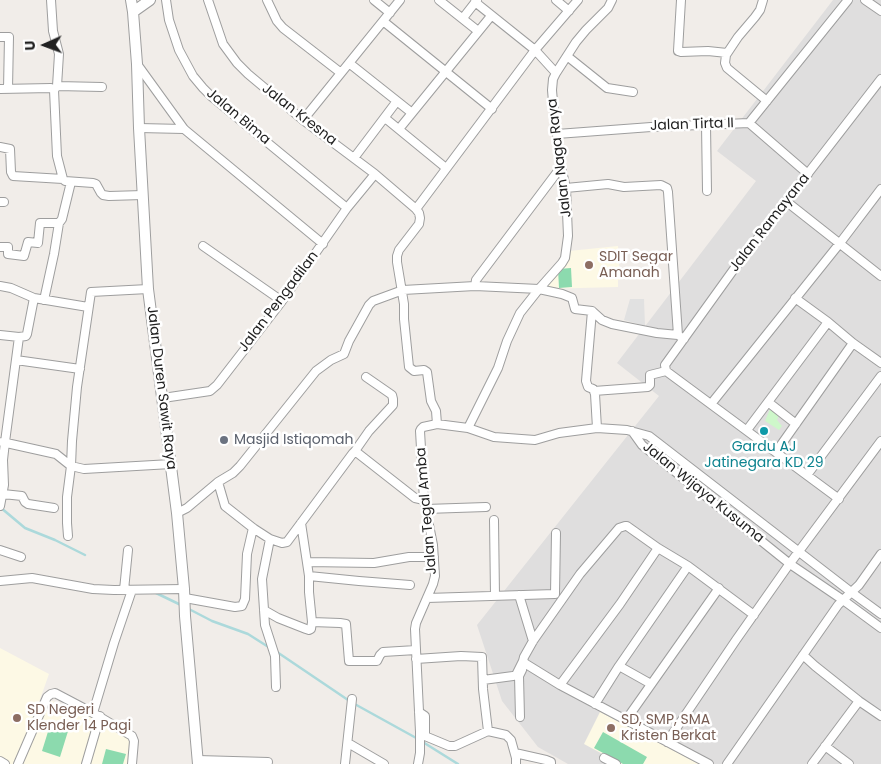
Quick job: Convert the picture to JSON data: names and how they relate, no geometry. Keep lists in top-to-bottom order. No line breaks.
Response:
{"streets":{"street":["Jalan Kresna","Jalan Bima","Jalan Tirta II","Jalan Naga Raya","Jalan Ramayana","Jalan Pengadilan","Jalan Duren Sawit Raya","Jalan Wijaya Kusuma","Jalan Tegal Amba"]},"crossings":[["Jalan Kresna","Jalan Pengadilan"],["Jalan Bima","Jalan Pengadilan"],["Jalan Tirta II","Jalan Naga Raya"],["Jalan Tirta II","Jalan Ramayana"],["Jalan Pengadilan","Jalan Duren Sawit Raya"]],"places":["SDIT Segar Amanah","Gardu AJ Jatinegara KD 29","Masjid Istiqomah","SD Negeri Klender 14 Pagi","SD, SMP, SMA Kristen Berkat"],"north":"left"}
